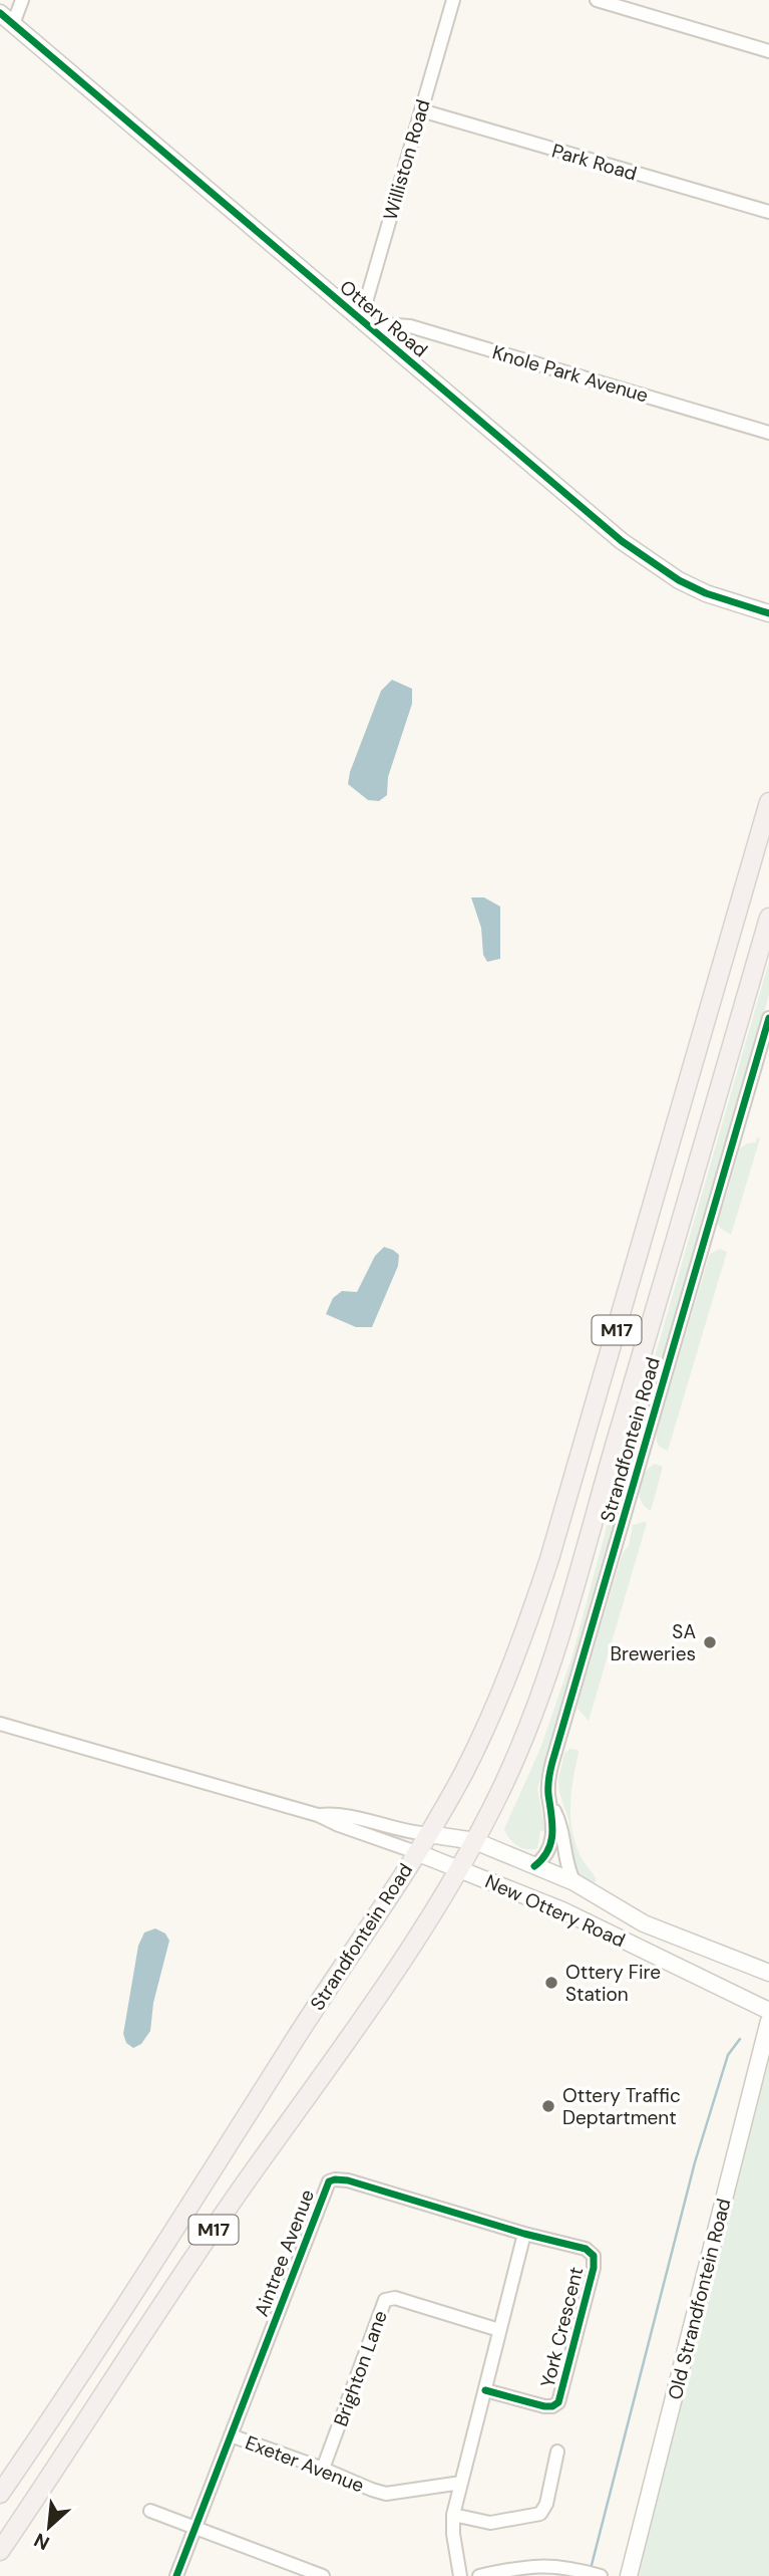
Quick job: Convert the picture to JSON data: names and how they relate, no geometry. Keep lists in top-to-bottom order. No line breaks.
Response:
{"streets":{"main road":["M17","Strandfontein Road"],"street":["Williston Road","Park Road","Ottery Road","Knole Park Avenue","New Ottery Road","Aintree Avenue","Old Strandfontein Road","York Crescent","Brighton Lane","Exeter Avenue"]},"crossings":[["Williston Road","Park Road"],["Williston Road","Ottery Road"],["Williston Road","Knole Park Avenue"],["Ottery Road","Knole Park Avenue"],["Strandfontein Road","New Ottery Road"],["Aintree Avenue","York Crescent"],["Aintree Avenue","Exeter Avenue"],["Brighton Lane","Exeter Avenue"]],"places":["SA Breweries","Ottery Fire Station","Ottery Traffic Deptartment"],"north":"bottom left"}
